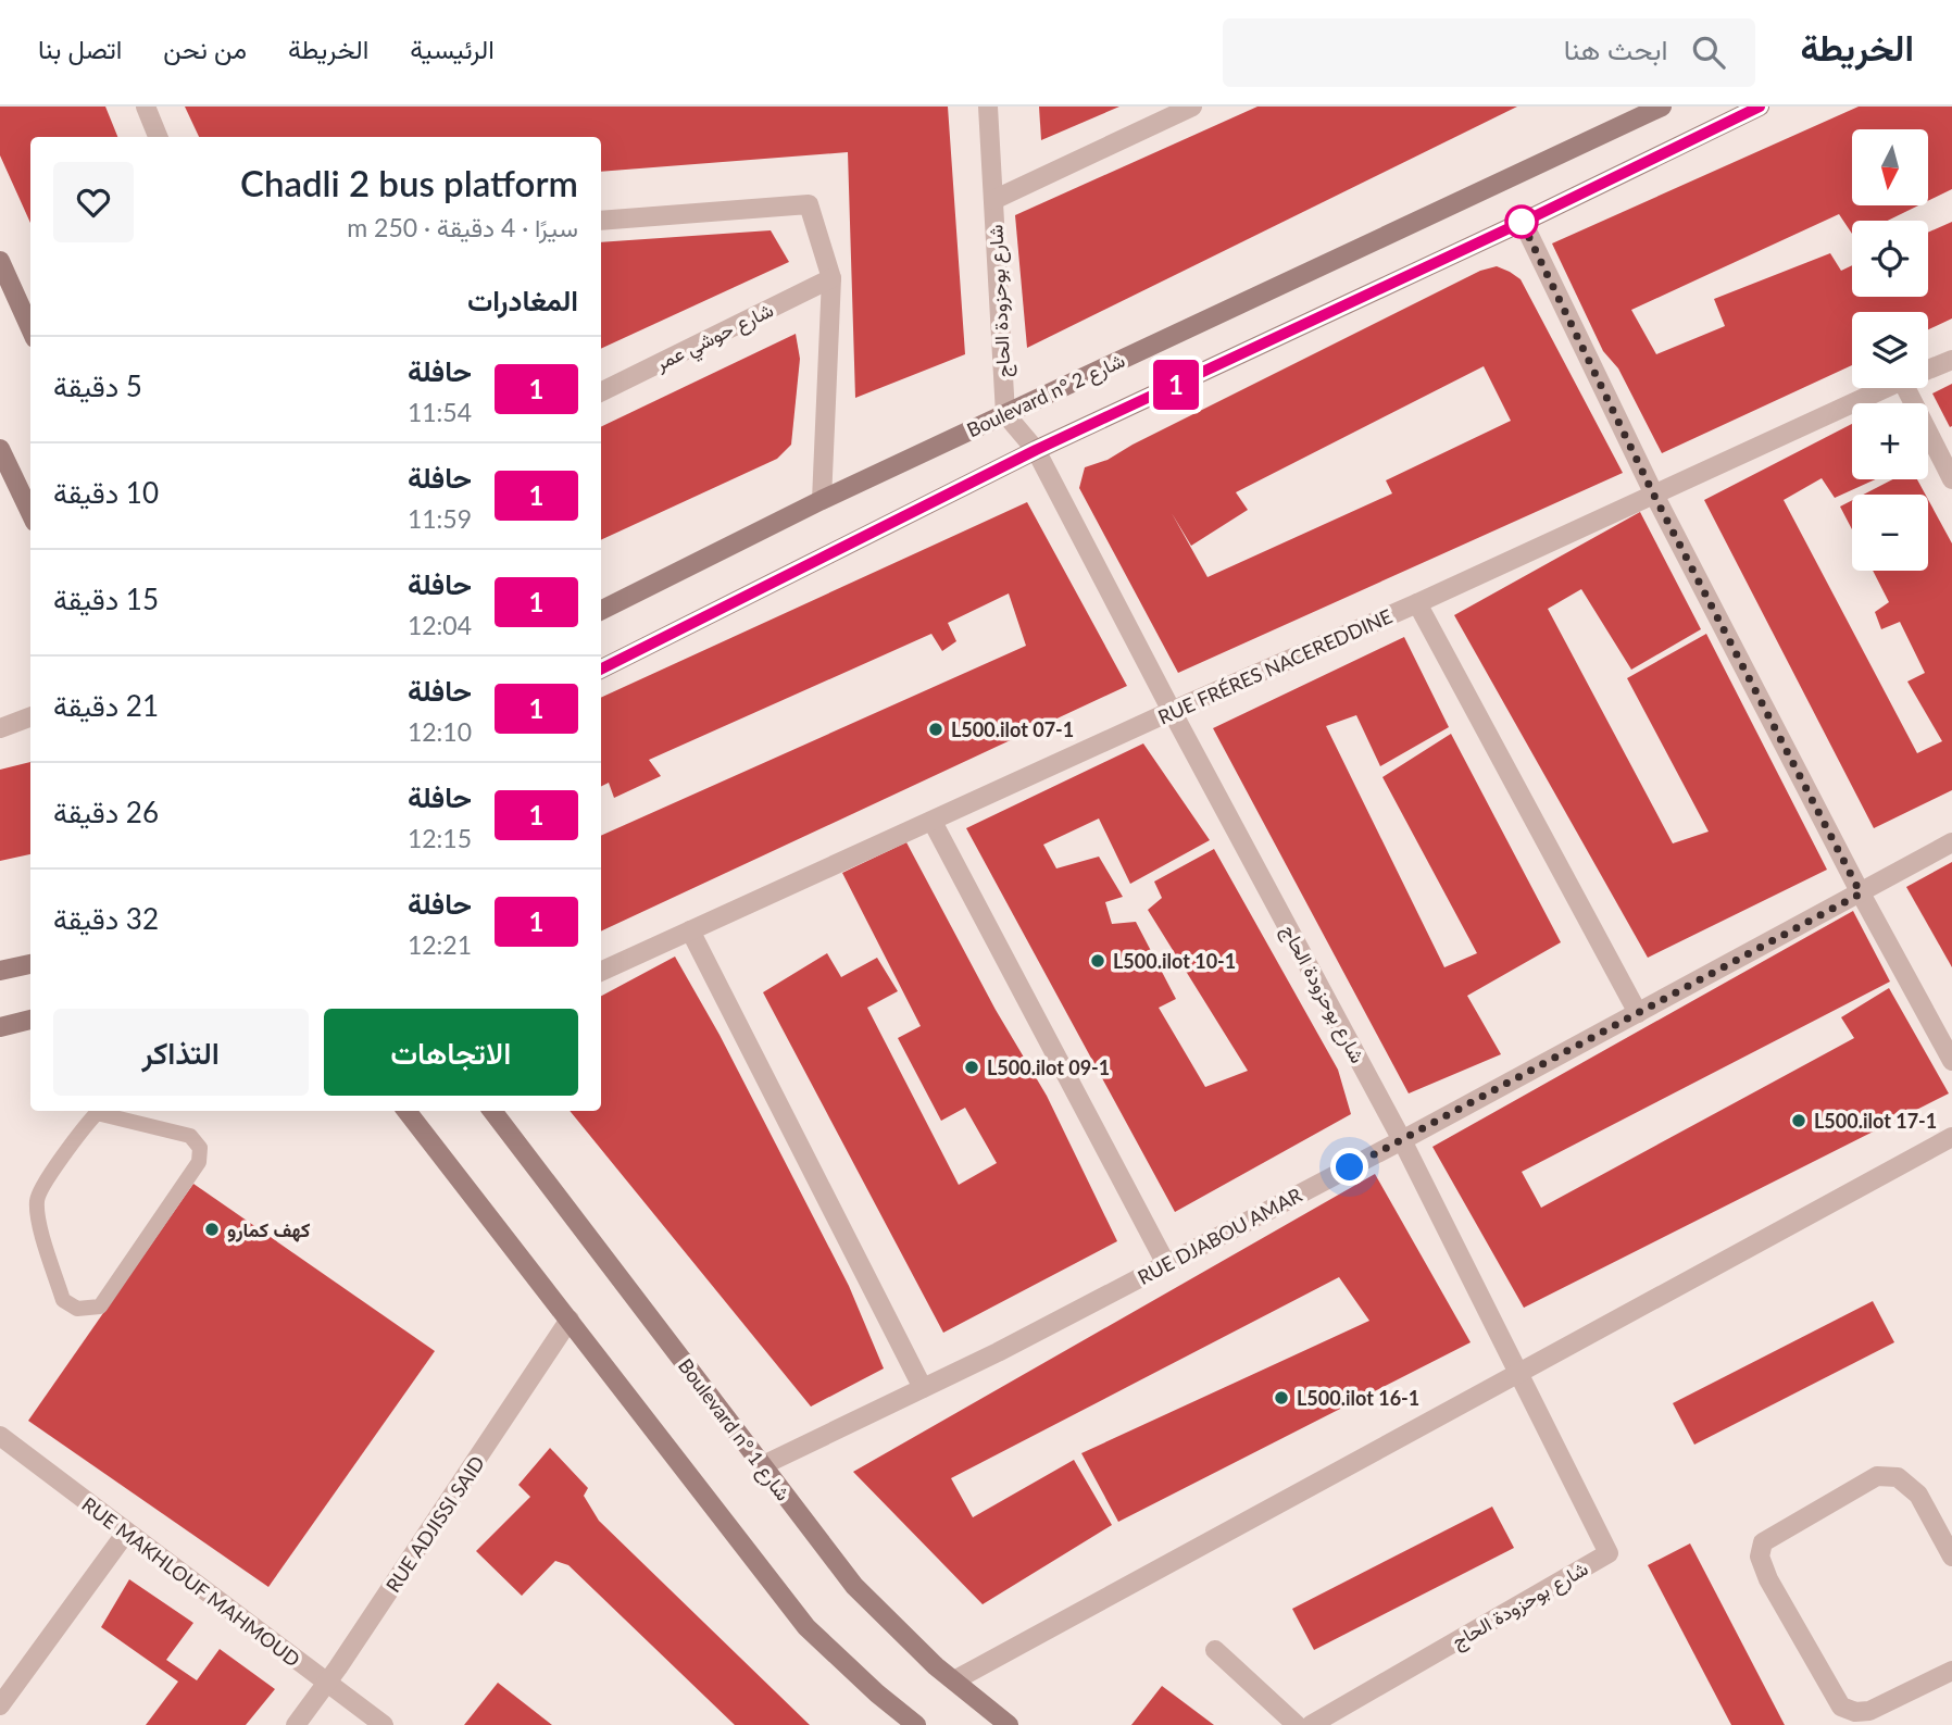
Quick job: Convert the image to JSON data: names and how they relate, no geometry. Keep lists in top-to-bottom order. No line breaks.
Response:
{"streets":{"main road":["Boulevard n° شارع 2","Boulevard n° شارع 1"],"street":["شارع بوحزودة الحاج","شارع حوشي عمر","RUE FRÉRES NACEREDDINE","RUE DJABOU AMAR","RUE ADJISSI SAID","RUE MAKHLOUF MAHMOUD"]},"crossings":[["شارع بوحزودة الحاج","Boulevard n° شارع 2"],["شارع بوحزودة الحاج","RUE FRÉRES NACEREDDINE"],["شارع بوحزودة الحاج","RUE DJABOU AMAR"],["RUE DJABOU AMAR","Boulevard n° شارع 1"],["RUE ADJISSI SAID","RUE MAKHLOUF MAHMOUD"]],"places":["L500.ilot 07-1","L500.ilot 10-1","L500.ilot 09-1","L500.ilot 17-1","كهف كمارو","L500.ilot 16-1"],"lines":["bus line 1"],"north":"bottom","page":{"header":"الخريطة","search":"ابحث هنا","nav":["الرئيسية","الخريطة","من نحن","اتصل بنا"],"on_map":"1","map_buttons":["+","−"],"heading":[["Chadli 2 bus platform","سيرًا · 4 دقيقة · 250 m"],"المغادرات"],"list":[{"mark":"1","name":"حافلة","note":"11:54","value":"5 دقيقة"},{"mark":"1","name":"حافلة","note":"11:59","value":"10 دقيقة"},{"mark":"1","name":"حافلة","note":"12:04","value":"15 دقيقة"},{"mark":"1","name":"حافلة","note":"12:10","value":"21 دقيقة"},{"mark":"1","name":"حافلة","note":"12:15","value":"26 دقيقة"},{"mark":"1","name":"حافلة","note":"12:21","value":"32 دقيقة"}],"buttons":["الاتجاهات","التذاكر"]}}
